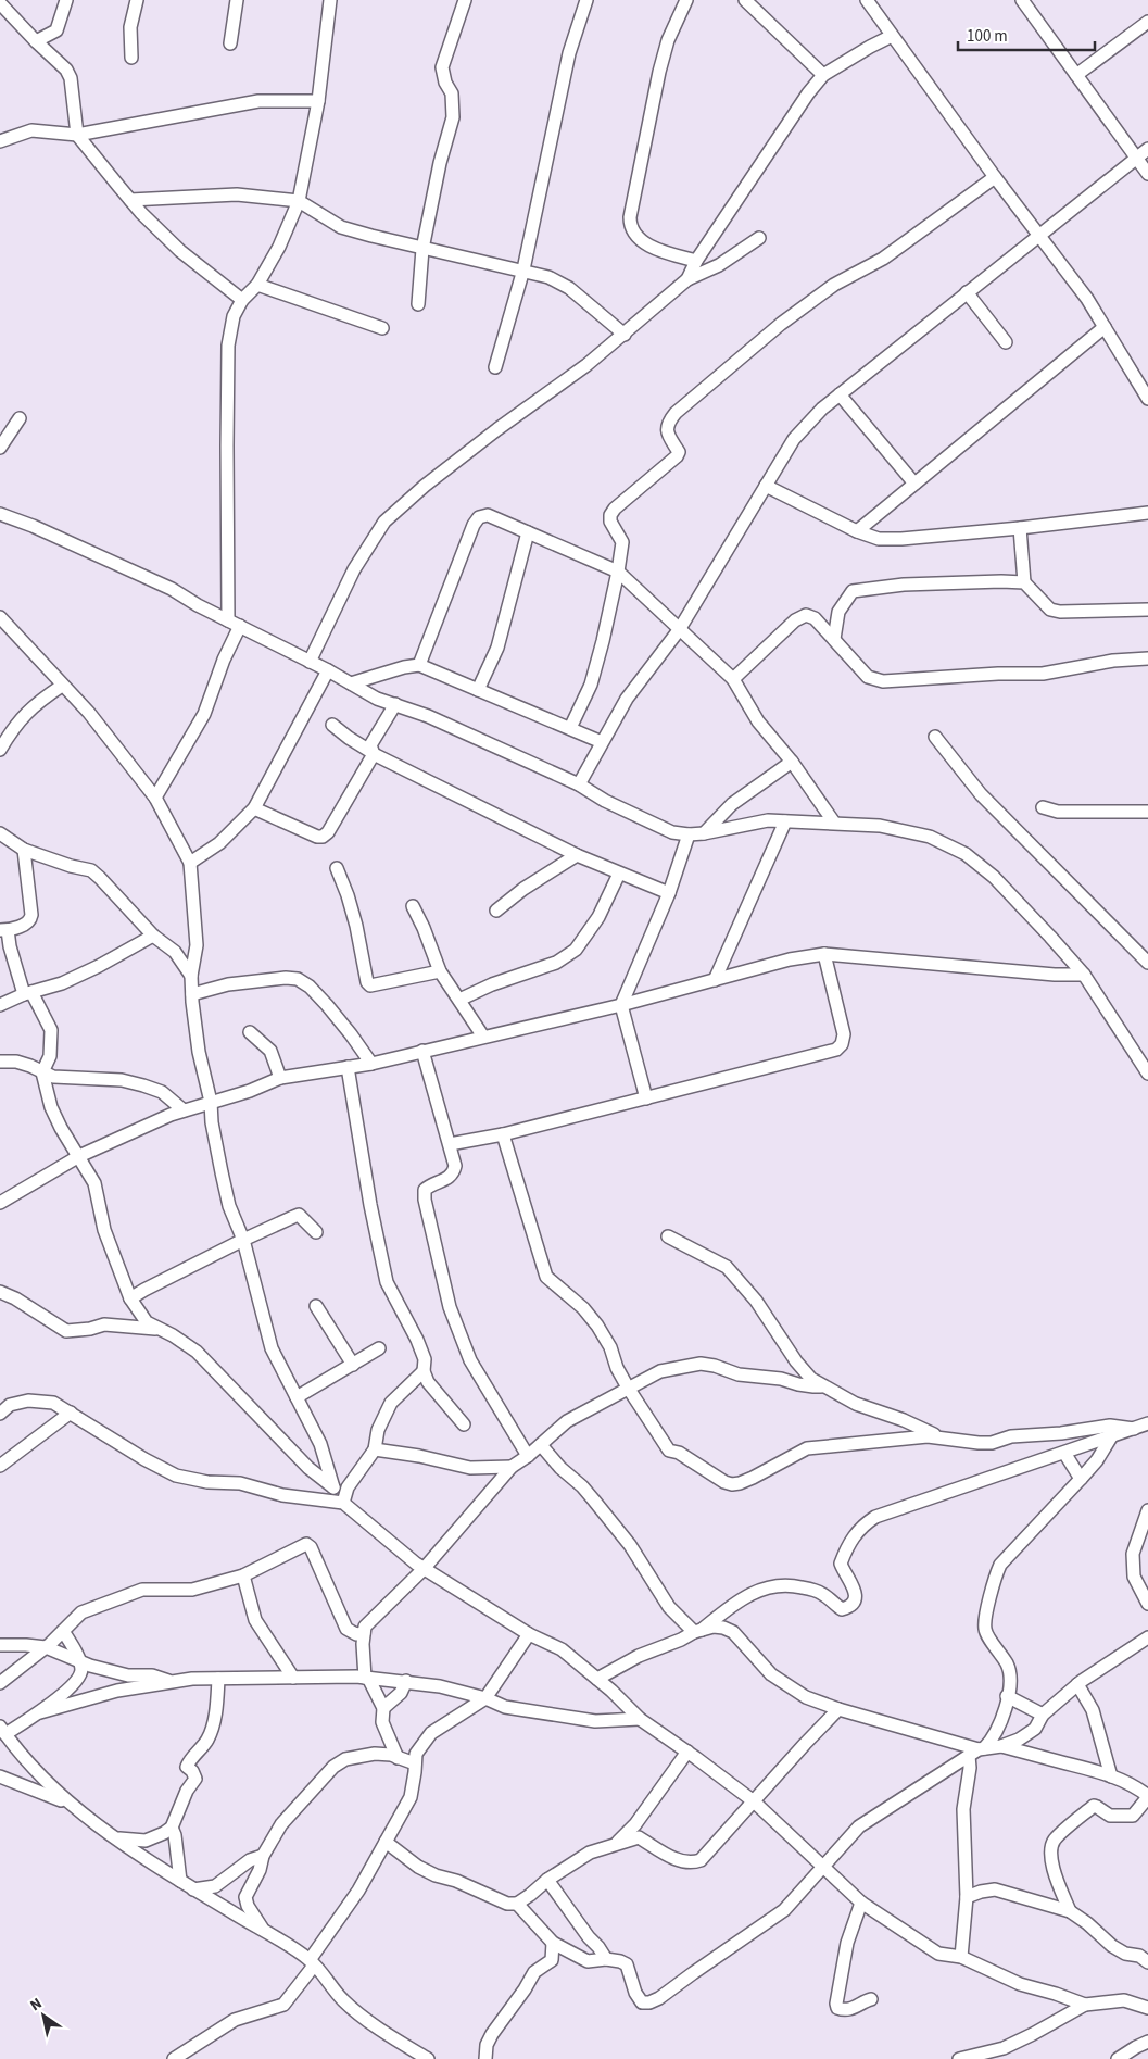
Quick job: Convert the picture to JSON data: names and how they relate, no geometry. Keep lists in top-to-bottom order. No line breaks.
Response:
{"scale_bar":"100 m","north":"top left"}
